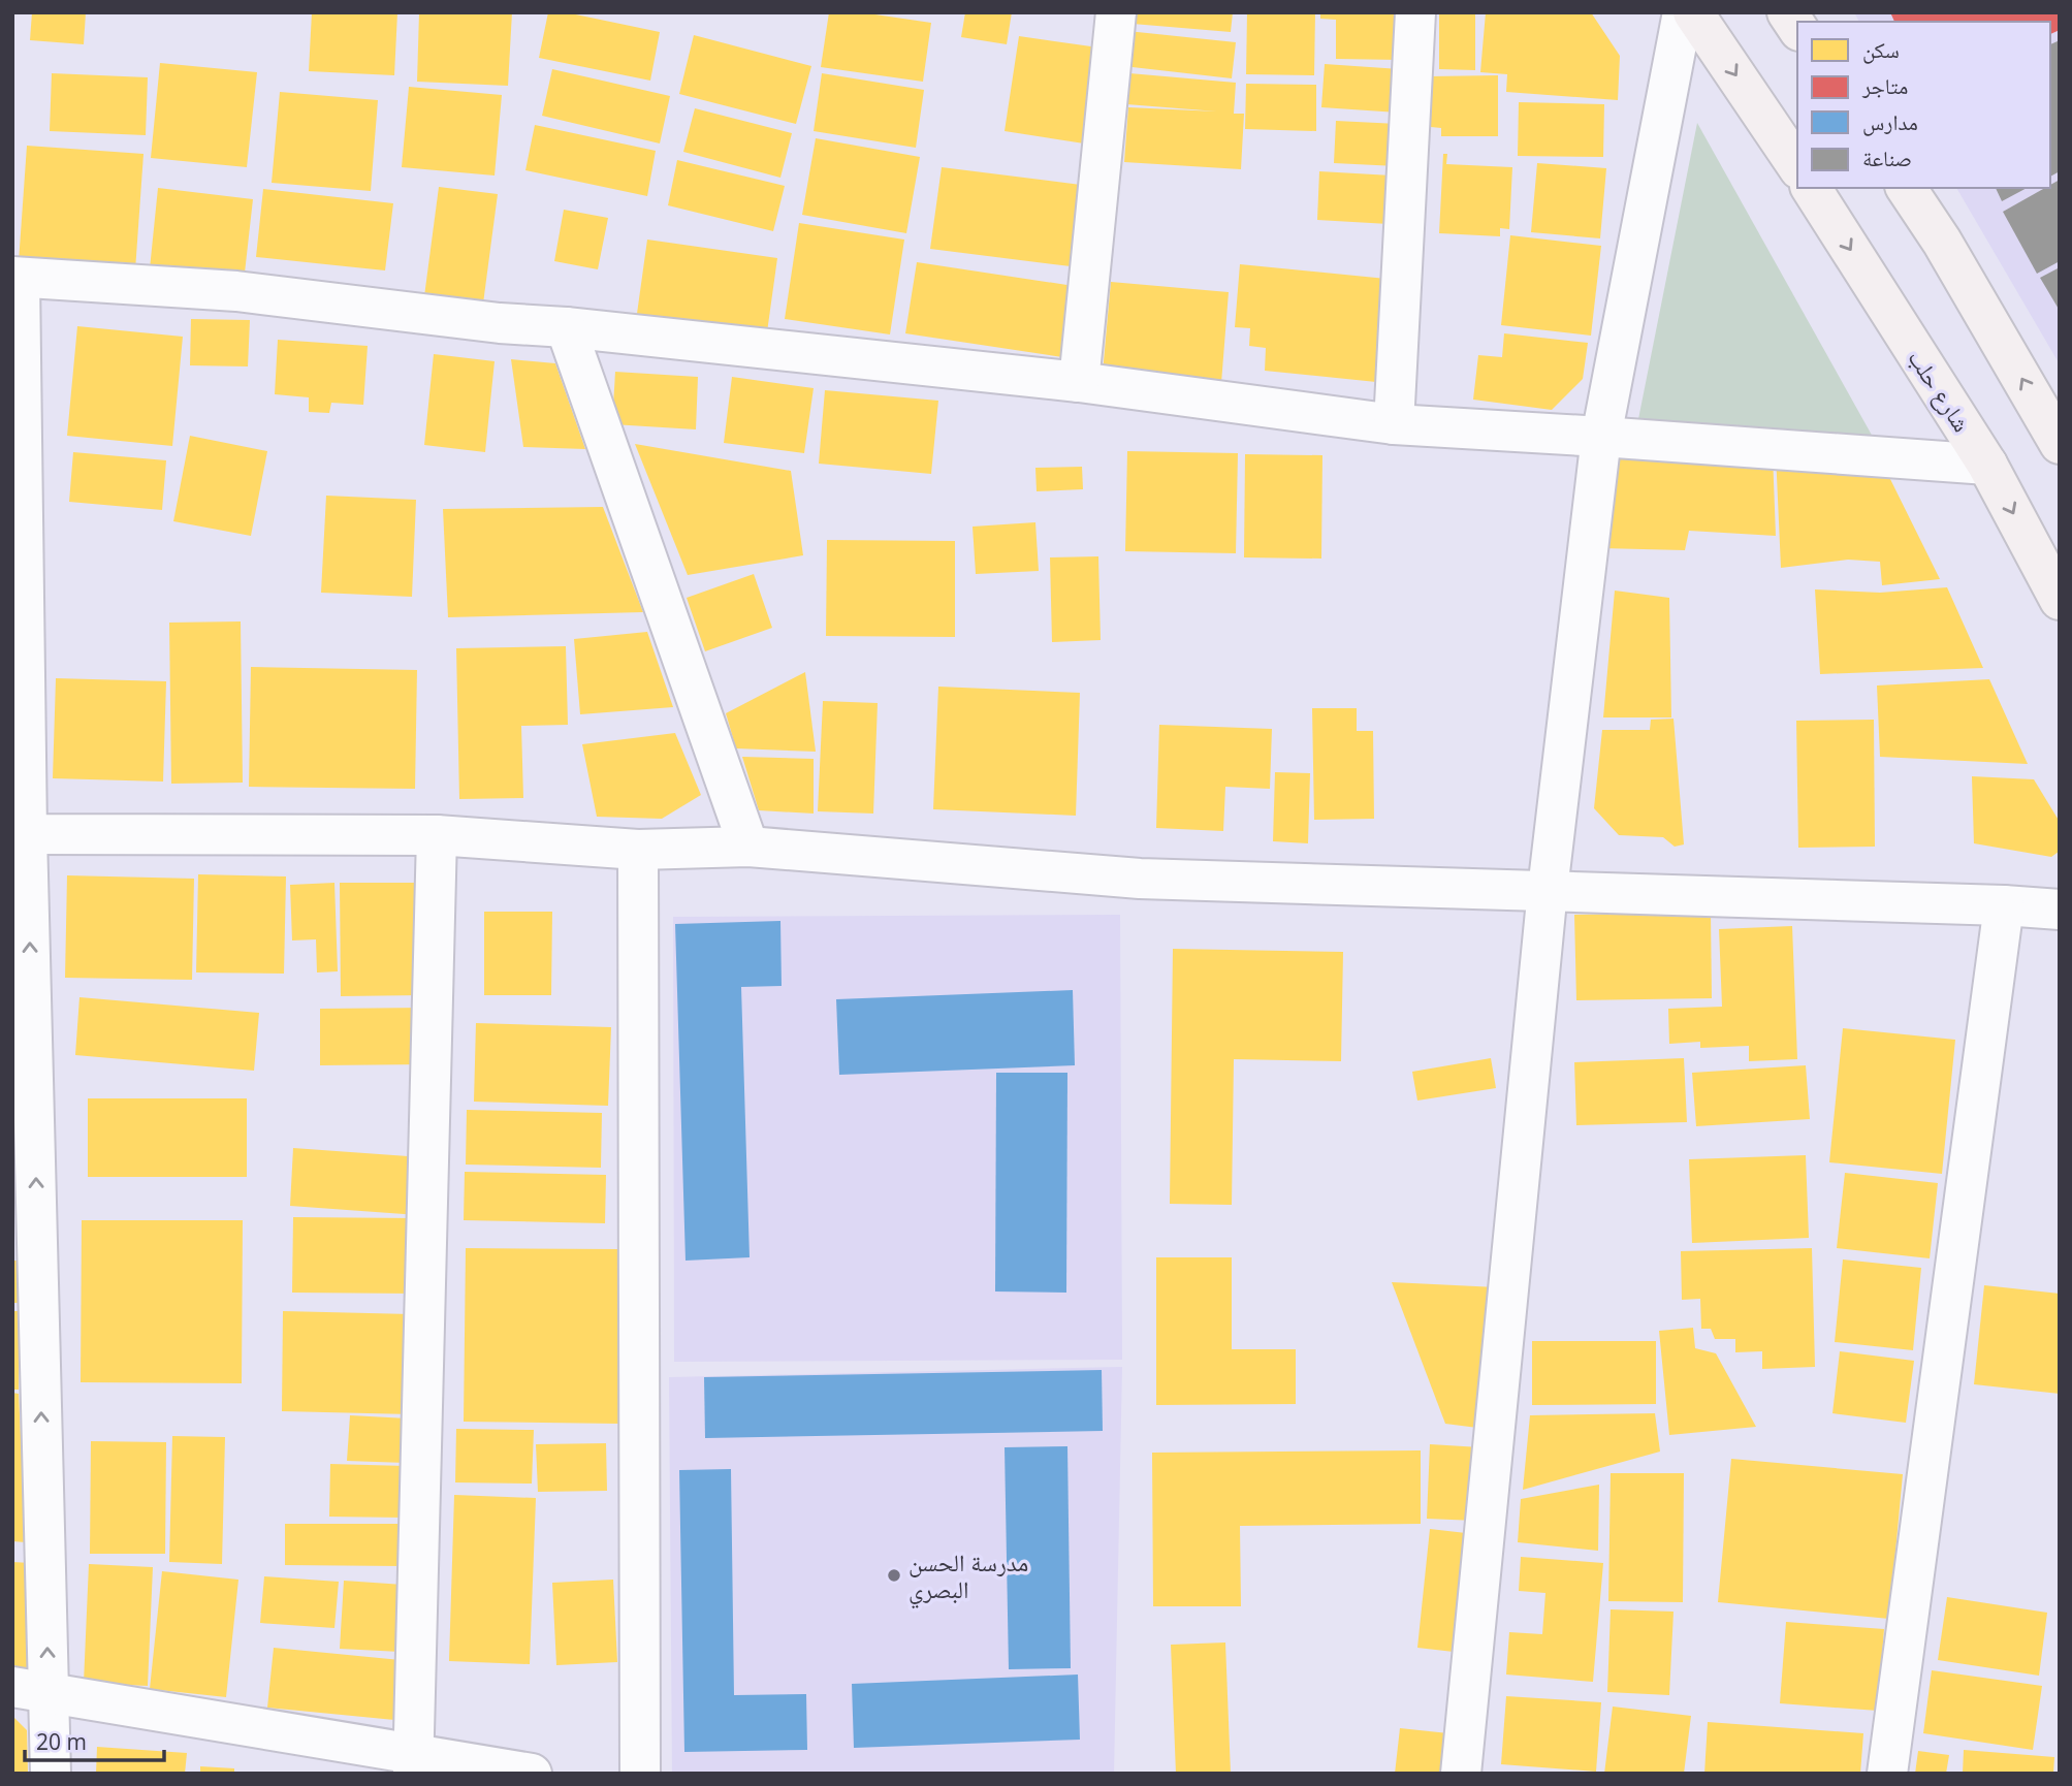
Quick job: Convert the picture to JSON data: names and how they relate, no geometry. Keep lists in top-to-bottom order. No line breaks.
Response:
{"streets":{"main road":["شارع حلب"]},"places":["مدرسة الحسن البصري"],"legend":["سكن","متاجر","مدارس","صناعة"],"scale_bar":"20 m"}
